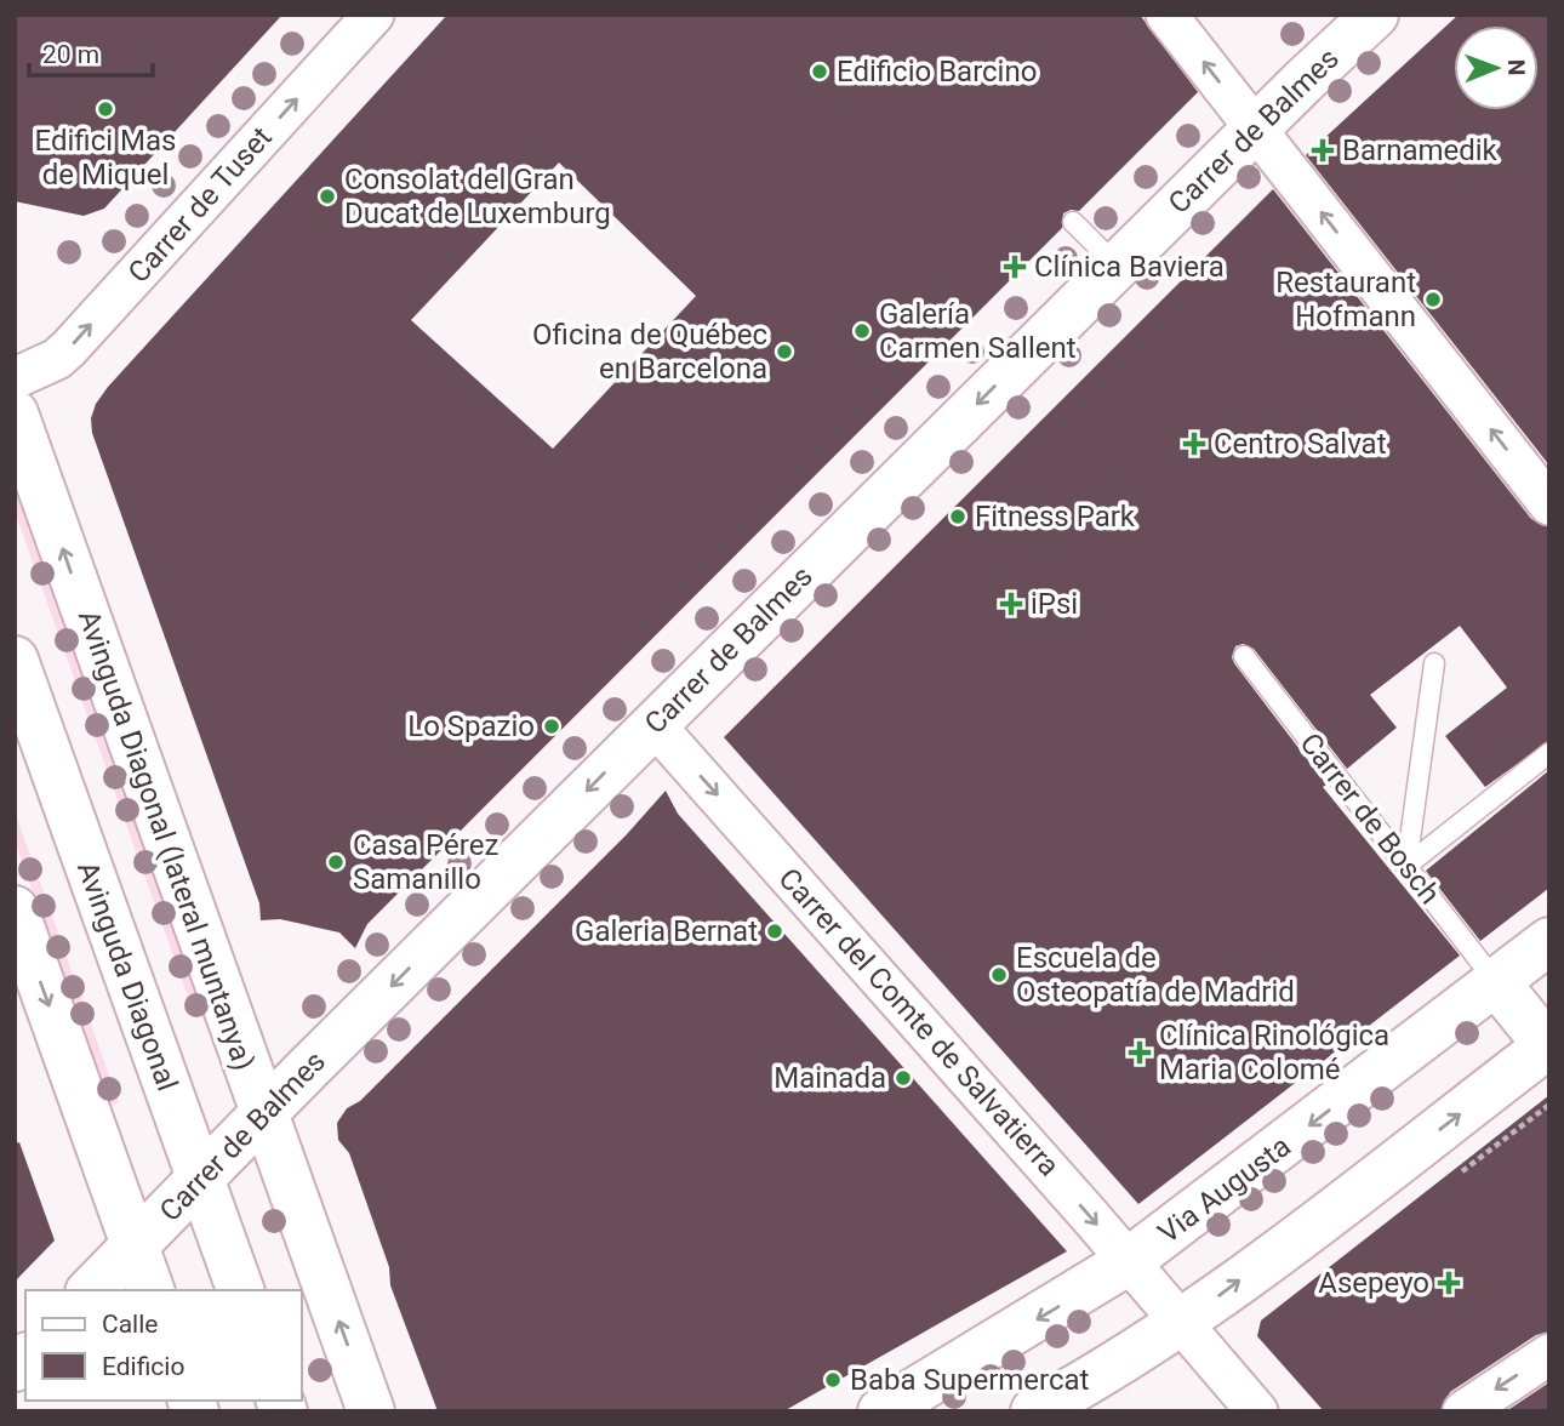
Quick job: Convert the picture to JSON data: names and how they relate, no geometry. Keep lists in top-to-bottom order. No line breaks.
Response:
{"streets":{"main road":["Carrer de Balmes","Avinguda Diagonal (lateral muntanya)","Avinguda Diagonal","Via Augusta"],"street":["Carrer de Tuset","Carrer del Comte de Salvatierra"],"lane":["Carrer de Bosch"]},"crossings":[["Carrer de Balmes","Avinguda Diagonal (lateral muntanya)"],["Carrer de Balmes","Avinguda Diagonal"],["Carrer de Balmes","Carrer del Comte de Salvatierra"],["Carrer de Bosch","Via Augusta"],["Carrer del Comte de Salvatierra","Via Augusta"]],"one_way":["Carrer de Balmes","Carrer de Tuset","Carrer del Comte de Salvatierra"],"places":{"other":["Edificio Barcino","Edifici Mas de Miquel","Consolat del Gran Ducat de Luxemburg","Restaurant Hofmann","Galería Carmen Sallent","Oficina de Québec en Barcelona","Fitness Park","Lo Spazio","Casa Pérez Samanillo","Galeria Bernat","Escuela de Osteopatía de Madrid","Mainada","Baba Supermercat"],"health":["Barnamedik","Clínica Baviera","Centro Salvat","iPsi","Clínica Rinológica Maria Colomé","Asepeyo"]},"legend":["Calle","Edificio"],"scale_bar":"20 m","north":"right"}
